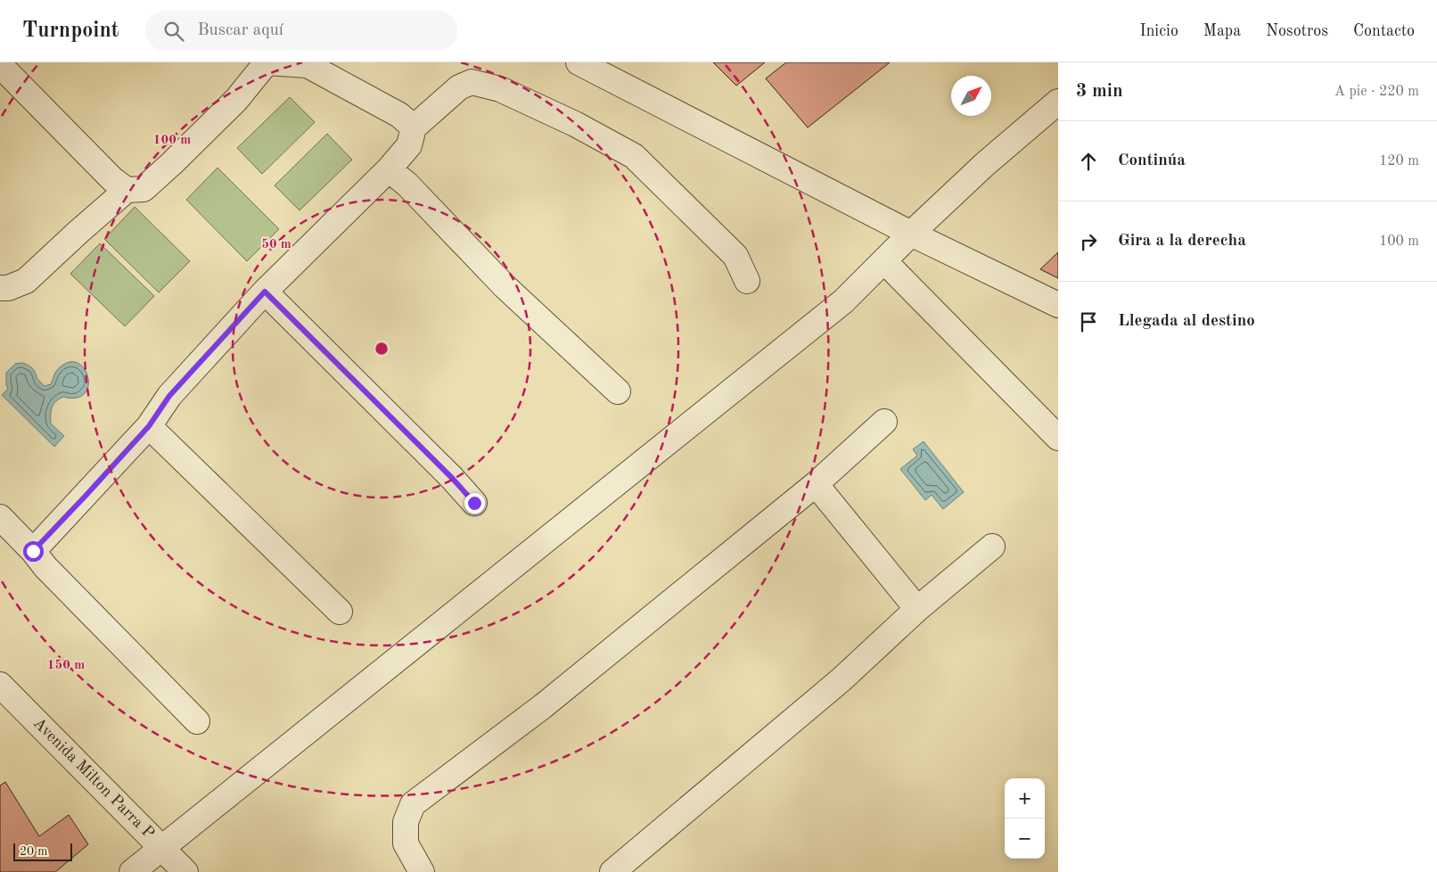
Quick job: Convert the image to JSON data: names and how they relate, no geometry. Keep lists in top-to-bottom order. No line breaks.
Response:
{"streets":{"street":["Avenida Milton Parra P"]},"scale_bar":"20 m","north":"top right","page":{"header":"Turnpoint","search":"Buscar aquí","nav":["Inicio","Mapa","Nosotros","Contacto"],"heading":["3 min","A pie · 220 m"],"list":[["Continúa","120 m"],["Gira a la derecha","100 m"],"Llegada al destino"],"map_buttons":["+","−"],"scale":"20 m"},"rings":["100 m","50 m","150 m"]}
